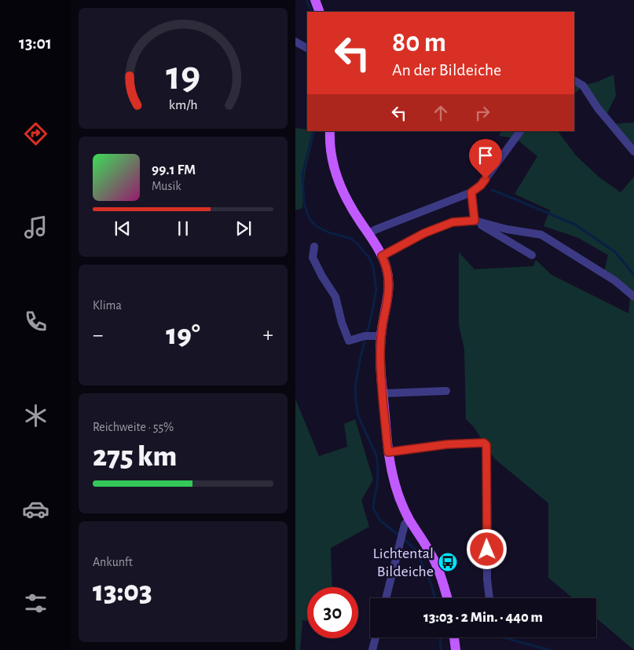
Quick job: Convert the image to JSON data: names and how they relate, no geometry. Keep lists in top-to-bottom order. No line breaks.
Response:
{"places":{"bus stop":["Lichtental Bildeiche"]},"page":{"tabs":"13:01","turn":["80 m","An der Bildeiche"],"song":["99.1 FM","Musik"],"tile":["Klima",["Reichweite · 55%","275 km"],["Ankunft","13:03"]],"heat":["−","19°","+"],"limit":"30","trip":"13:03 · 2 Min. · 440 m","gauge":["19","km/h"]}}
